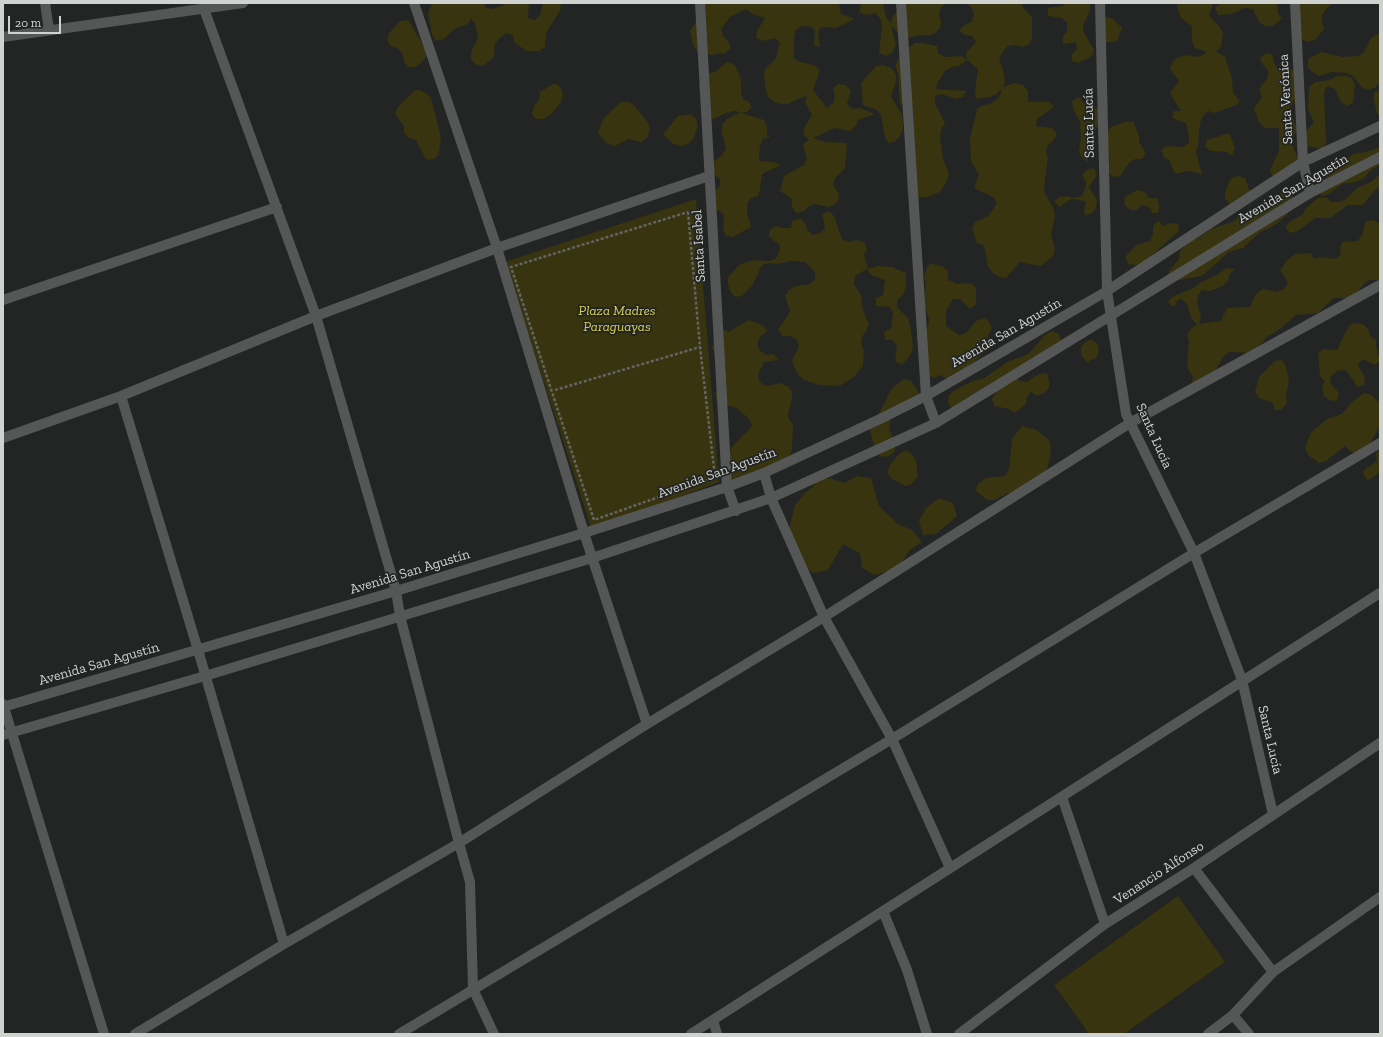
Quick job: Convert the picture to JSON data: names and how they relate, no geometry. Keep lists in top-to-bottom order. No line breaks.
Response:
{"streets":{"street":["Santa Verónica","Santa Lucía","Avenida San Agustín","Santa Isabel","Venancio Alfonso"]},"crossings":[["Santa Verónica","Avenida San Agustín"],["Santa Lucía","Avenida San Agustín"],["Santa Lucía","Venancio Alfonso"],["Avenida San Agustín","Santa Isabel"]],"parks":["Plaza Madres Paraguayas"],"scale_bar":"20 m"}
